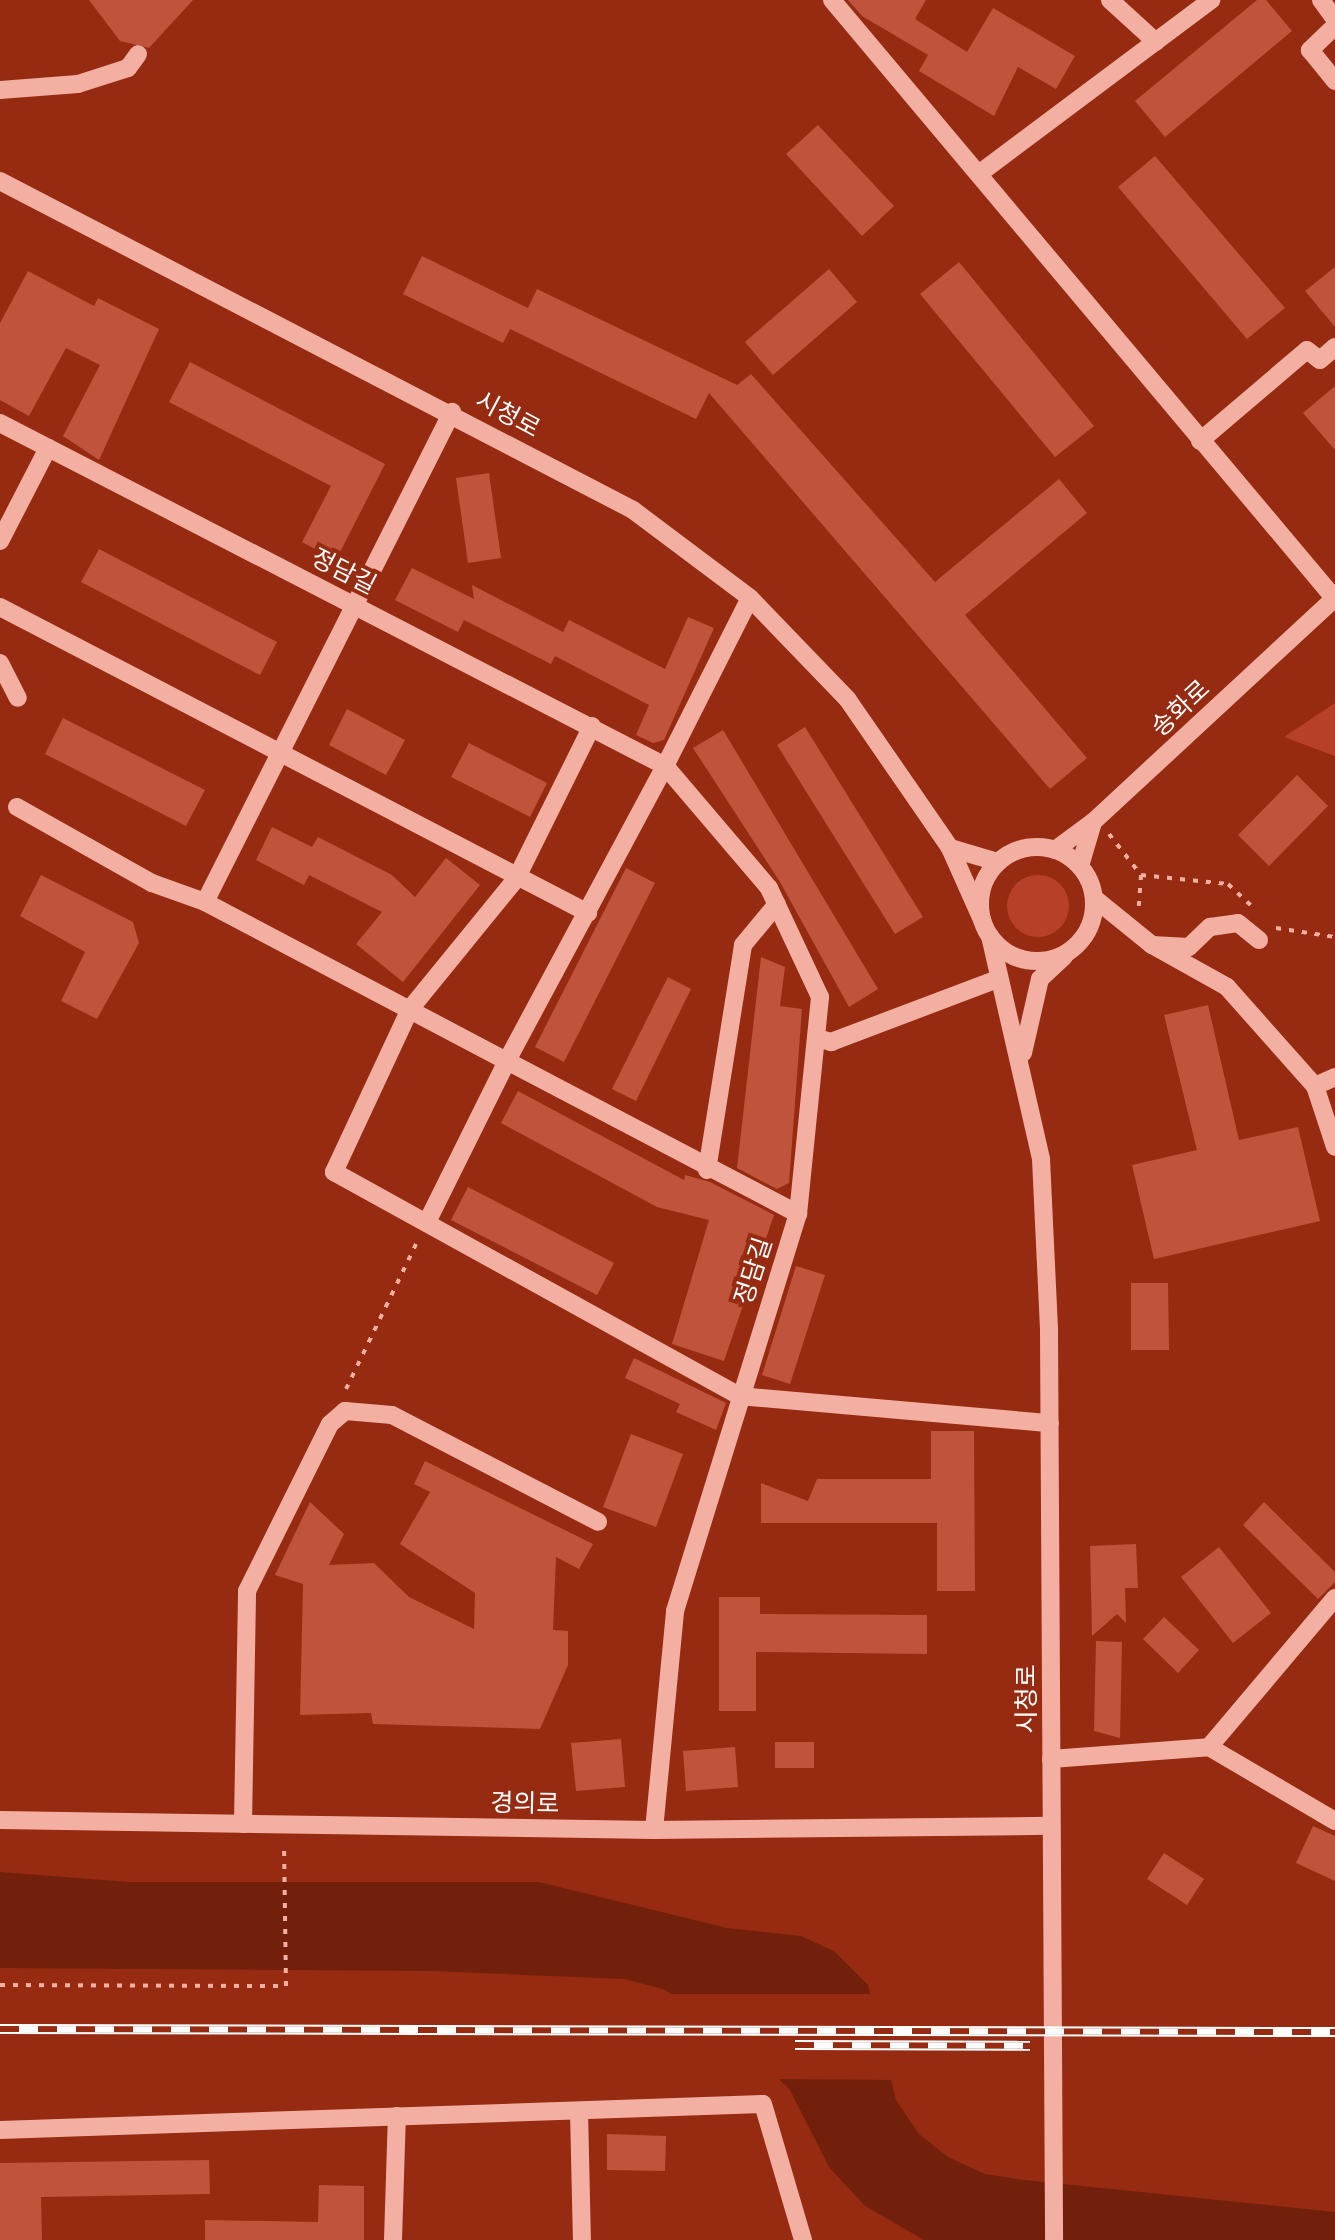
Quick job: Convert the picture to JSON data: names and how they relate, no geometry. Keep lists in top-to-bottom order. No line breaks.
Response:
{"streets":{"street":["시청로","정담길","송화로","경의로"]},"crossings":[["시청로","송화로"],["시청로","경의로"],["정담길","경의로"]]}
